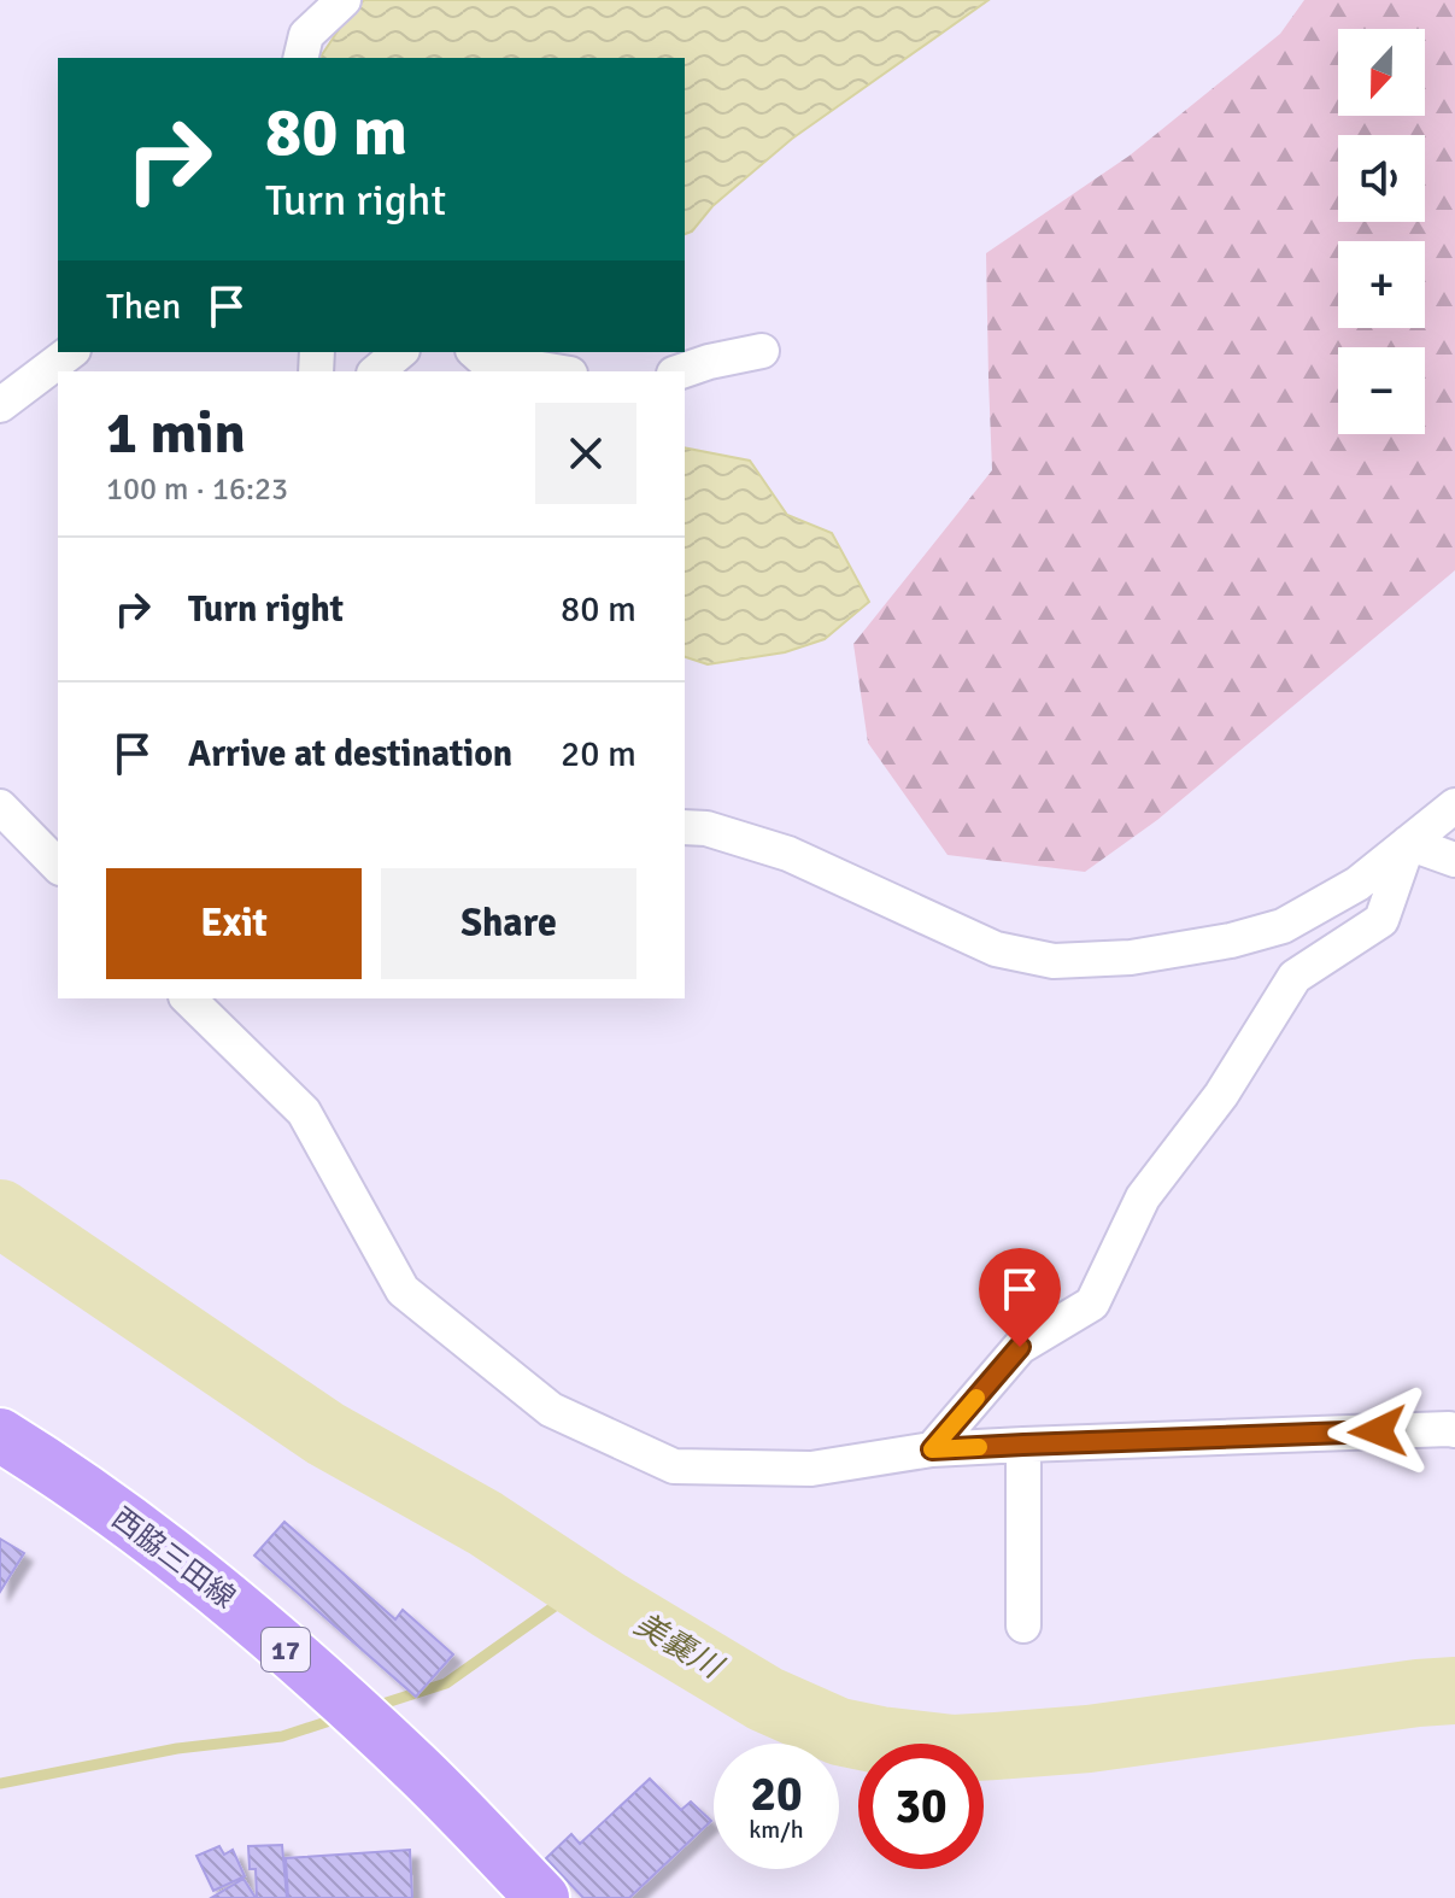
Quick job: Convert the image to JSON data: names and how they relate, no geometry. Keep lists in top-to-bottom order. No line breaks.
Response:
{"streets":{"main road":["西脇三田線","17"]},"water":["美嚢川"],"north":"bottom","page":{"map_buttons":["+","−"],"turn":["80 m","Turn right"],"then":"Then","heading":["1 min","100 m · 16:23"],"list":[{"name":"Turn right","value":"80 m"},{"name":"Arrive at destination","value":"20 m"}],"buttons":["Exit","Share"],"speed":"20 km/h","limit":"30"}}
